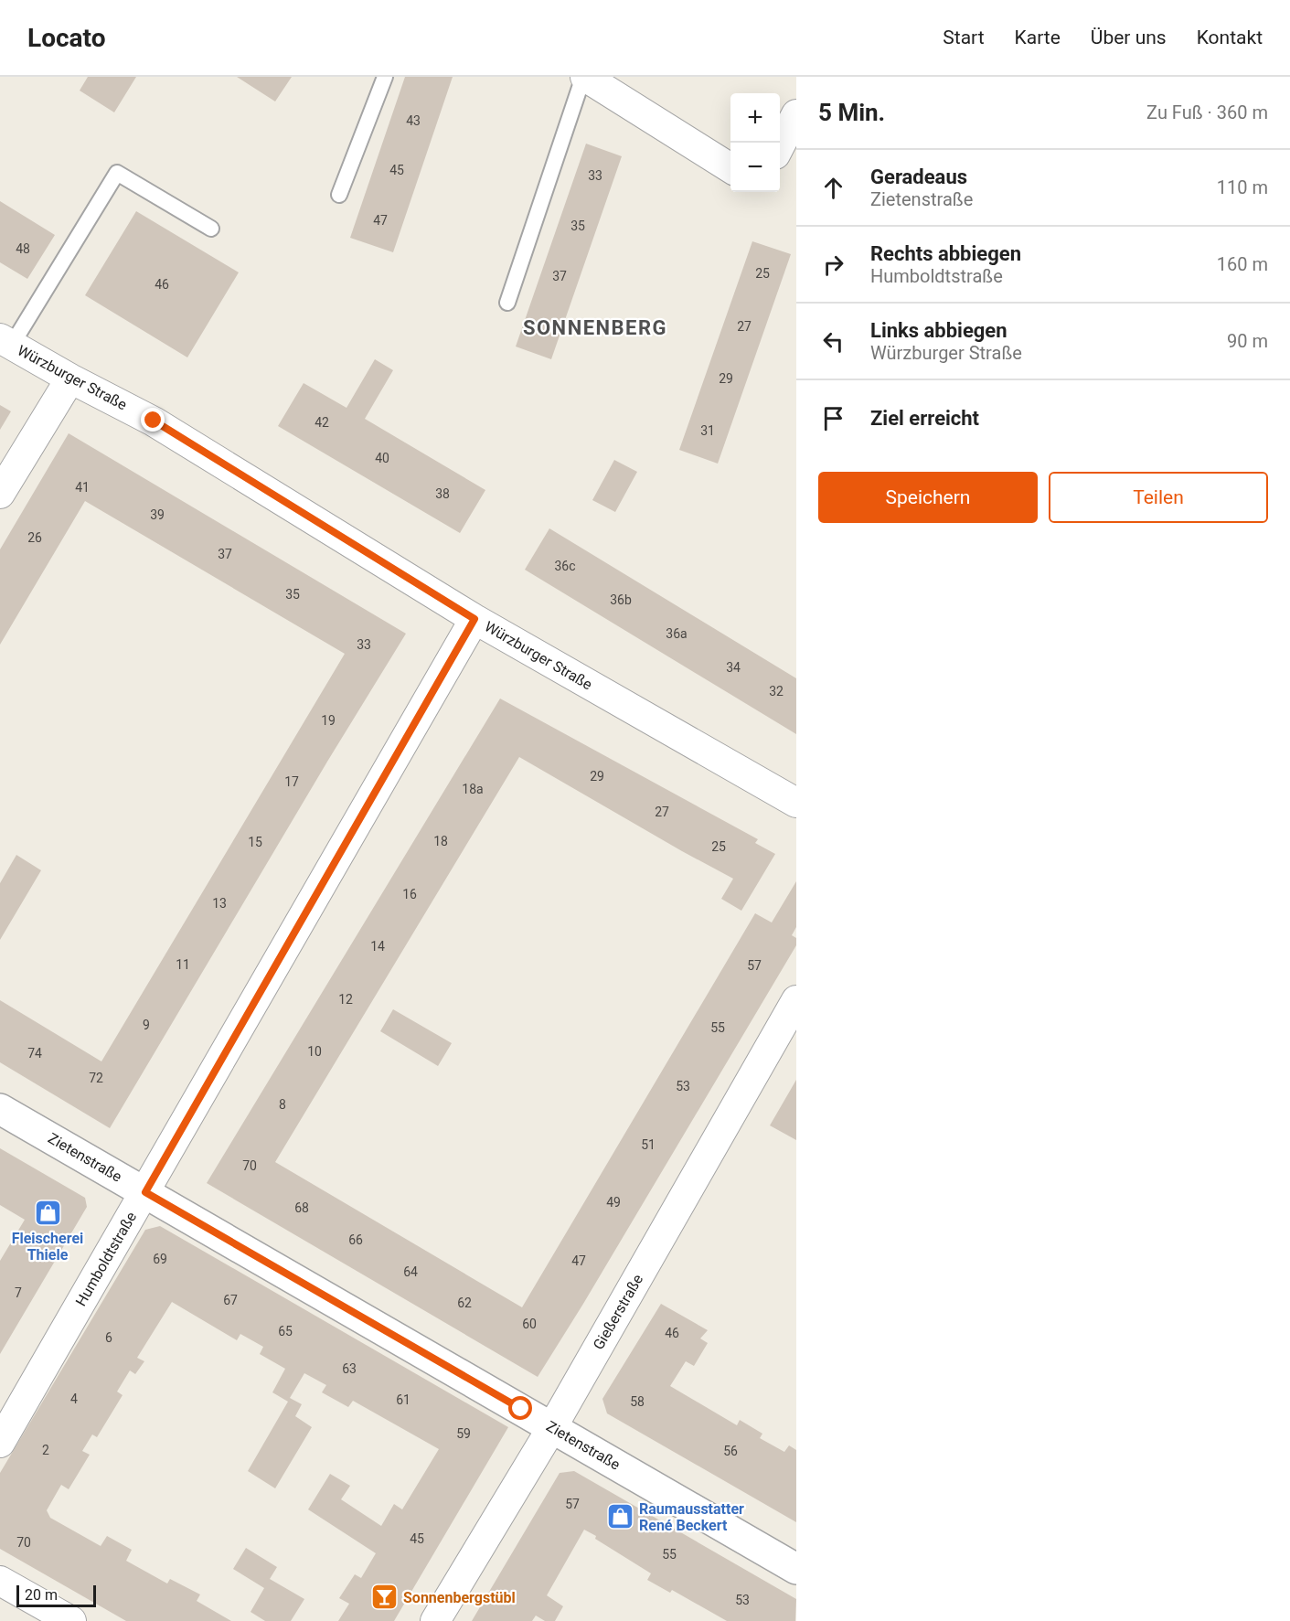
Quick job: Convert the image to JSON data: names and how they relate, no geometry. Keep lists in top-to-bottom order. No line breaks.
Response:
{"streets":{"street":["Würzburger Straße","Zietenstraße","Humboldtstraße","Gießerstraße"]},"crossings":[["Würzburger Straße","Humboldtstraße"],["Zietenstraße","Humboldtstraße"],["Zietenstraße","Gießerstraße"]],"districts":["SONNENBERG"],"places":{"shop":["Fleischerei Thiele","Raumausstatter René Beckert"],"bar":["Sonnenbergstübl"]},"house_numbers":["43","45","33","47","35","48","25","37","46","27","29","42","31","40","41","38","39","26","37","36c","35","36b","36a","33","34","32","19","29","17","18a","27","18","15","25","16","13","14","11","57","12","9","55","10","74","72","53","8","51","70","49","68","66","69","47","64","7","67","62","60","65","46","6","63","4","61","58","59","2","56","57","45","70","55","53"],"scale_bar":"20 m","page":{"header":"Locato","nav":["Start","Karte","Über uns","Kontakt"],"heading":["5 Min.","Zu Fuß · 360 m"],"map_buttons":["+","−"],"list":[["Geradeaus","Zietenstraße","110 m"],["Rechts abbiegen","Humboldtstraße","160 m"],["Links abbiegen","Würzburger Straße","90 m"],"Ziel erreicht"],"buttons":["Speichern","Teilen"],"scale":"20 m"}}
